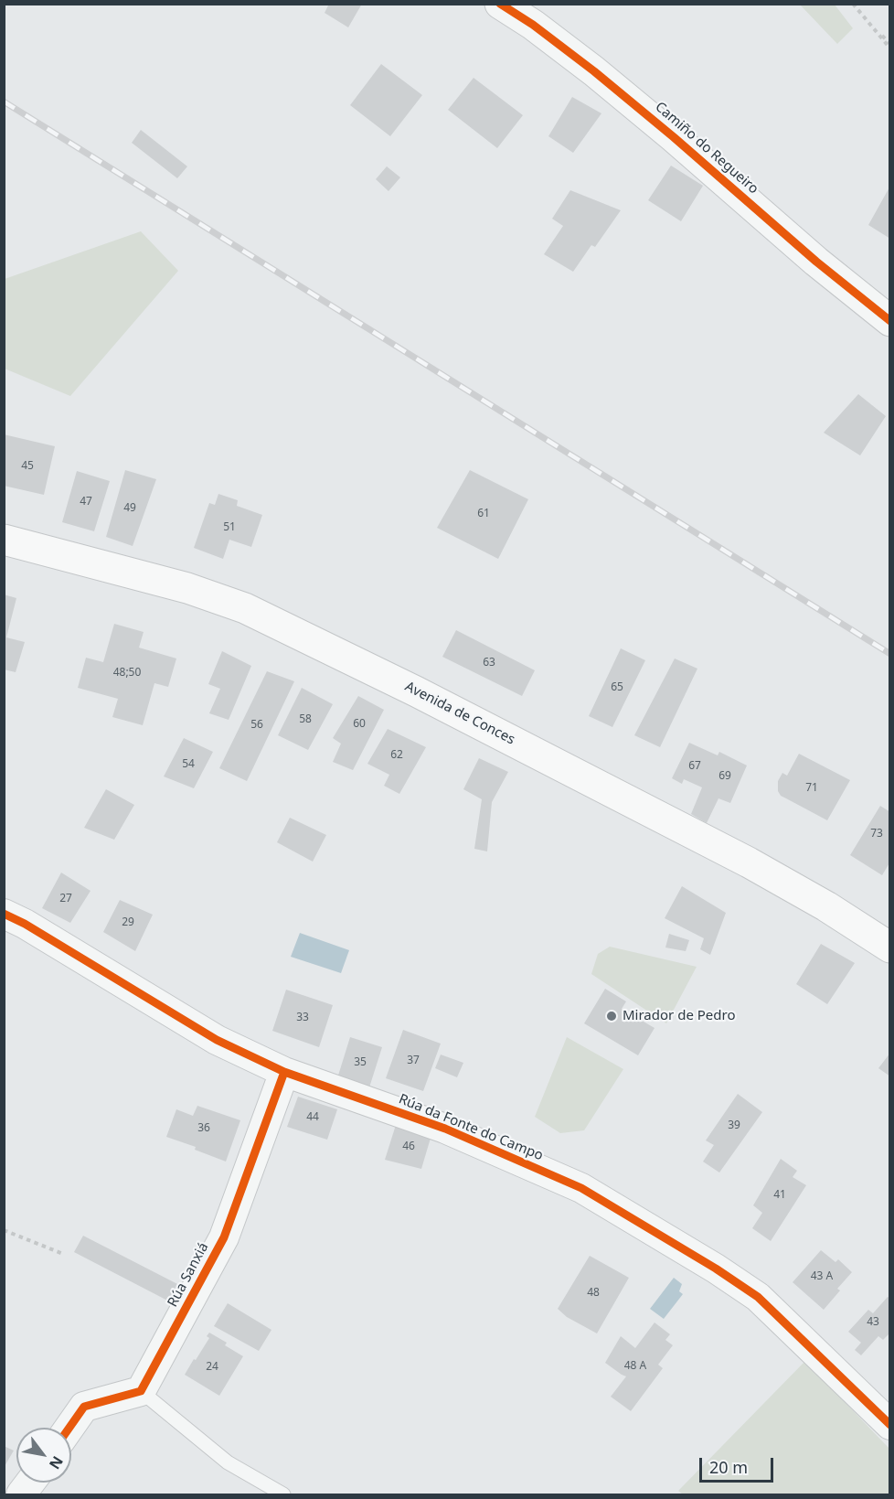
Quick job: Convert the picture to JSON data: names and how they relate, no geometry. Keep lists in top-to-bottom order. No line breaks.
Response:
{"streets":{"main road":["Avenida de Conces"],"street":["Camiño do Regueiro","Rúa da Fonte do Campo","Rúa Sanxiá"]},"crossings":[["Rúa da Fonte do Campo","Rúa Sanxiá"]],"places":["Mirador de Pedro"],"house_numbers":["45","47","49","61","51","63","48;50","65","58","60","56","62","54","67","69","71","73","27","29","33","37","35","44","39","36","46","41","43 A","48","43","48 A","24"],"scale_bar":"20 m","north":"bottom right"}
